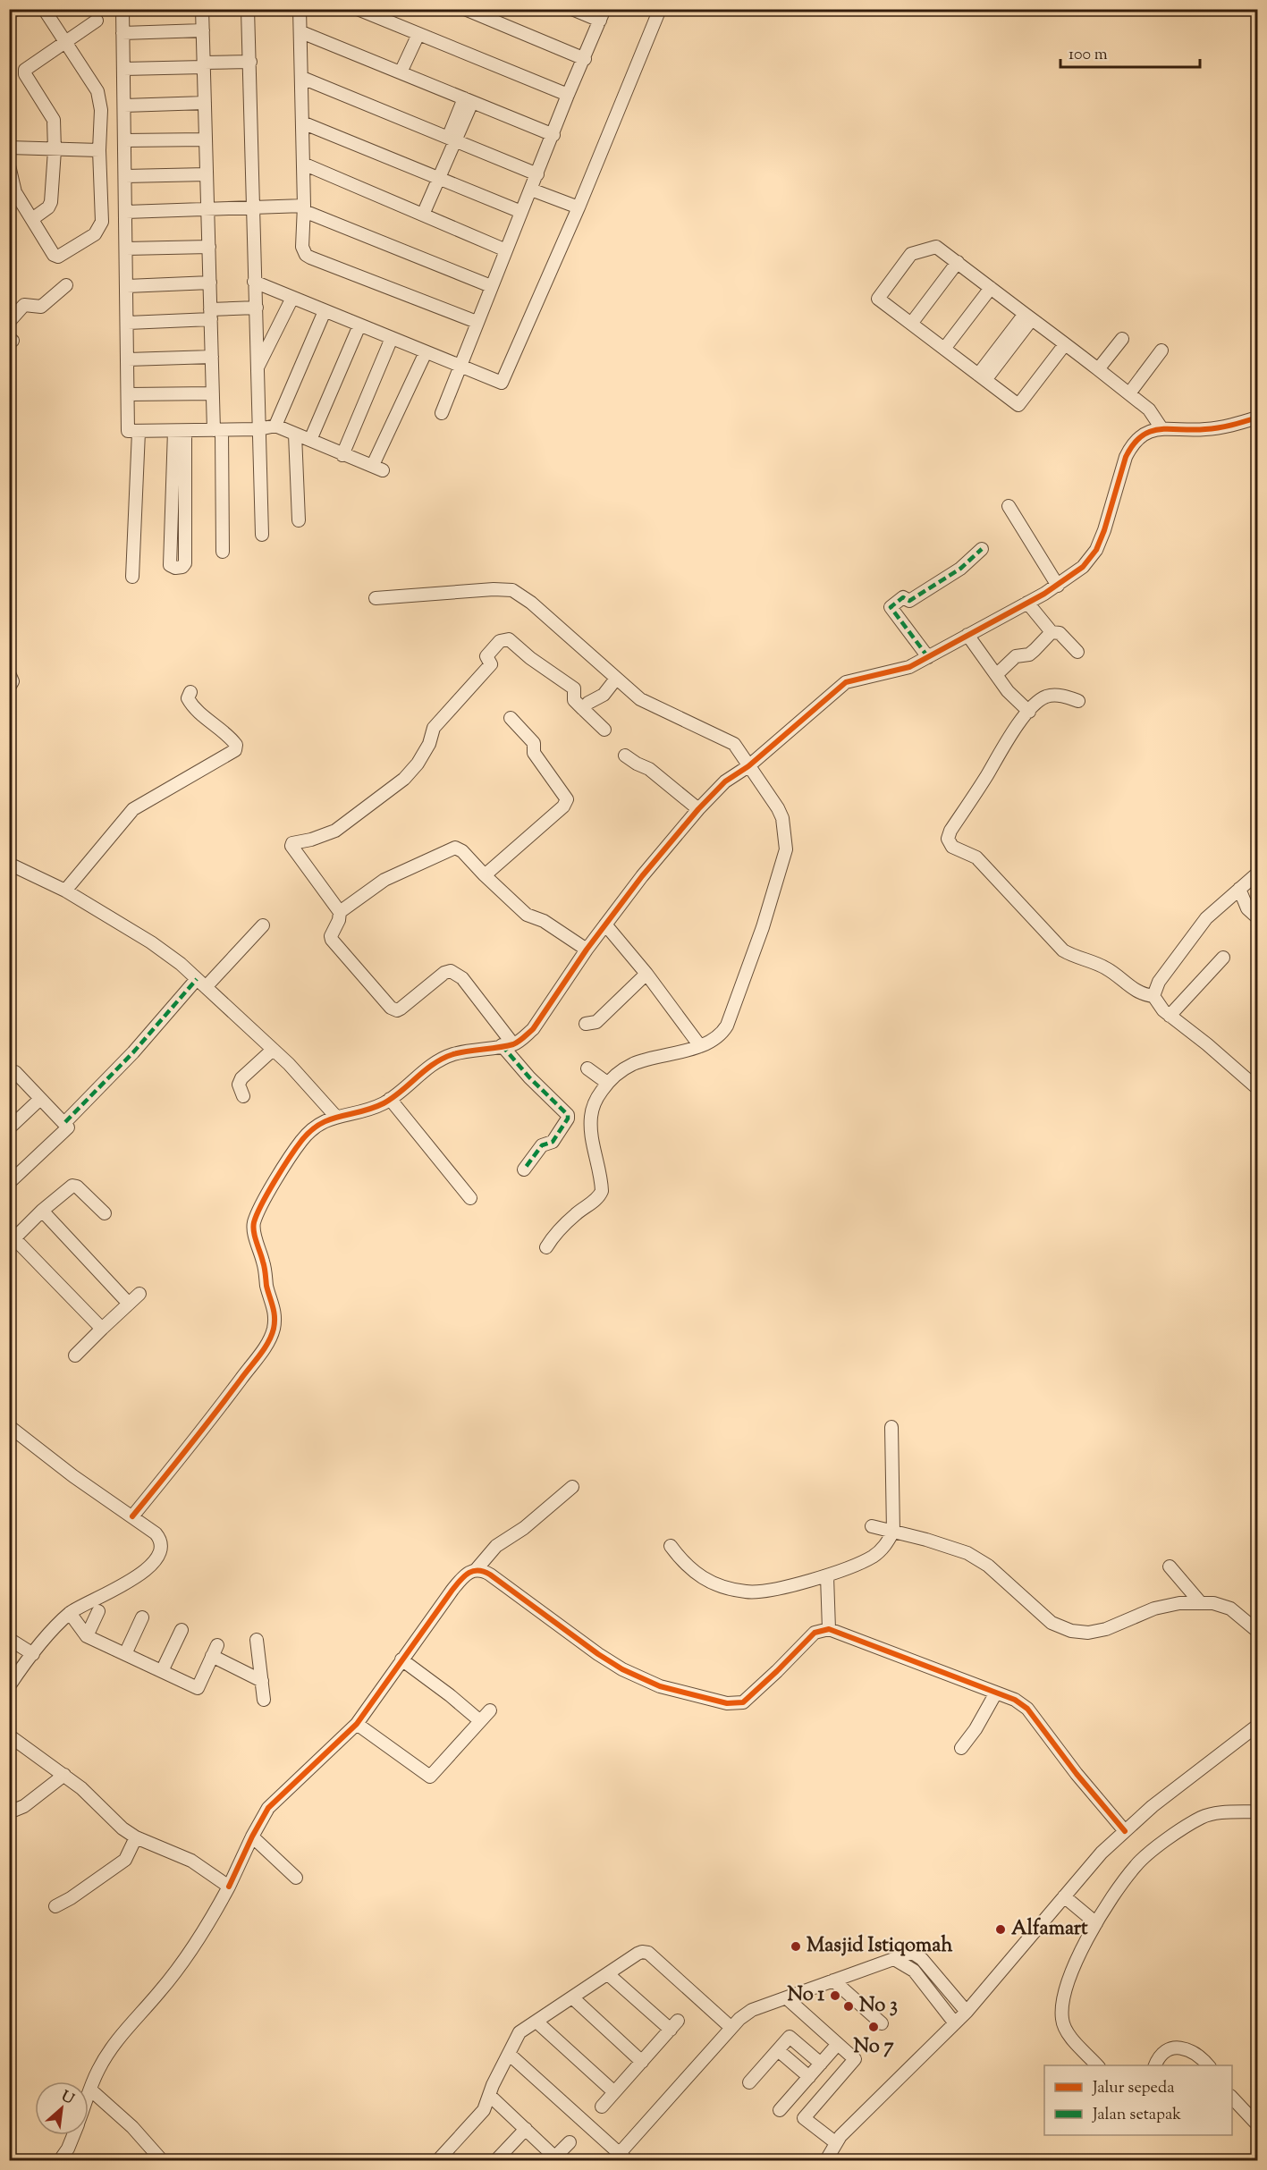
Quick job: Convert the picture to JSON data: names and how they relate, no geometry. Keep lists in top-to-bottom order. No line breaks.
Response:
{"places":["Alfamart","Masjid Istiqomah","No 1","No 3","No 7"],"legend":["Jalur sepeda","Jalan setapak"],"scale_bar":"100 m","north":"top right"}
